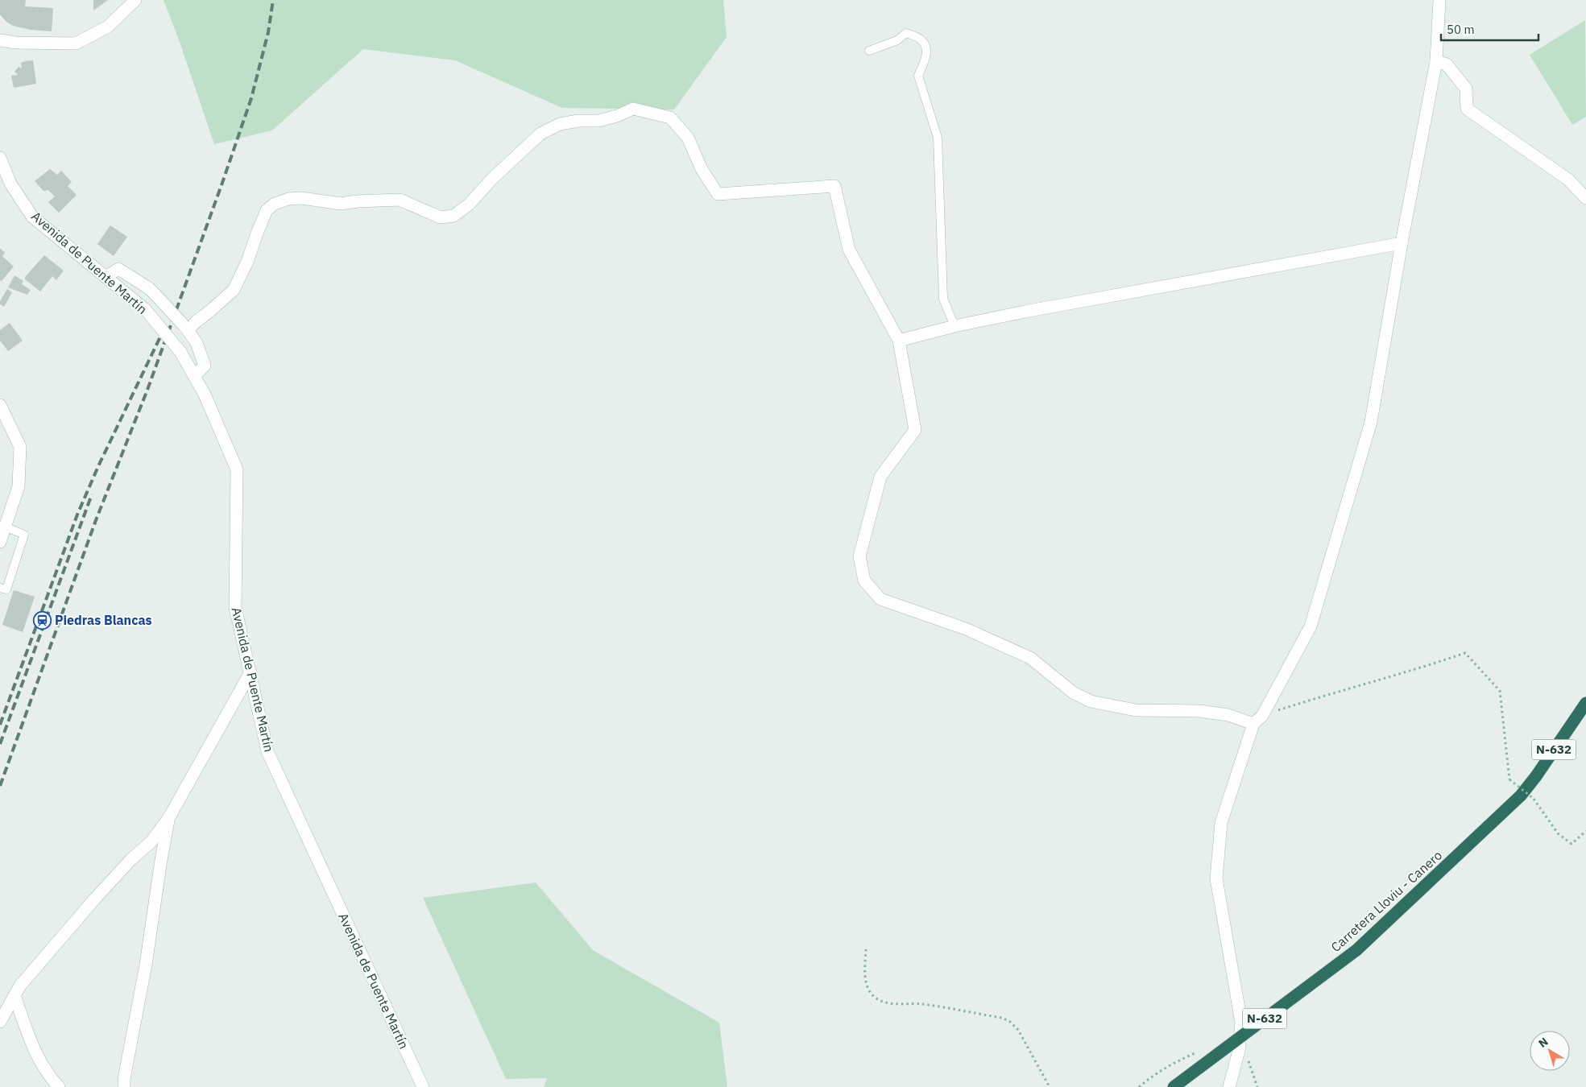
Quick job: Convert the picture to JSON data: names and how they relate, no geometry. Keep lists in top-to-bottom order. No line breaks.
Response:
{"streets":{"highway":["N-632","Carretera Lloviu - Canero"],"street":["Avenida de Puente Martín"]},"places":{"station":["Piedras Blancas"]},"scale_bar":"50 m","north":"top left"}
